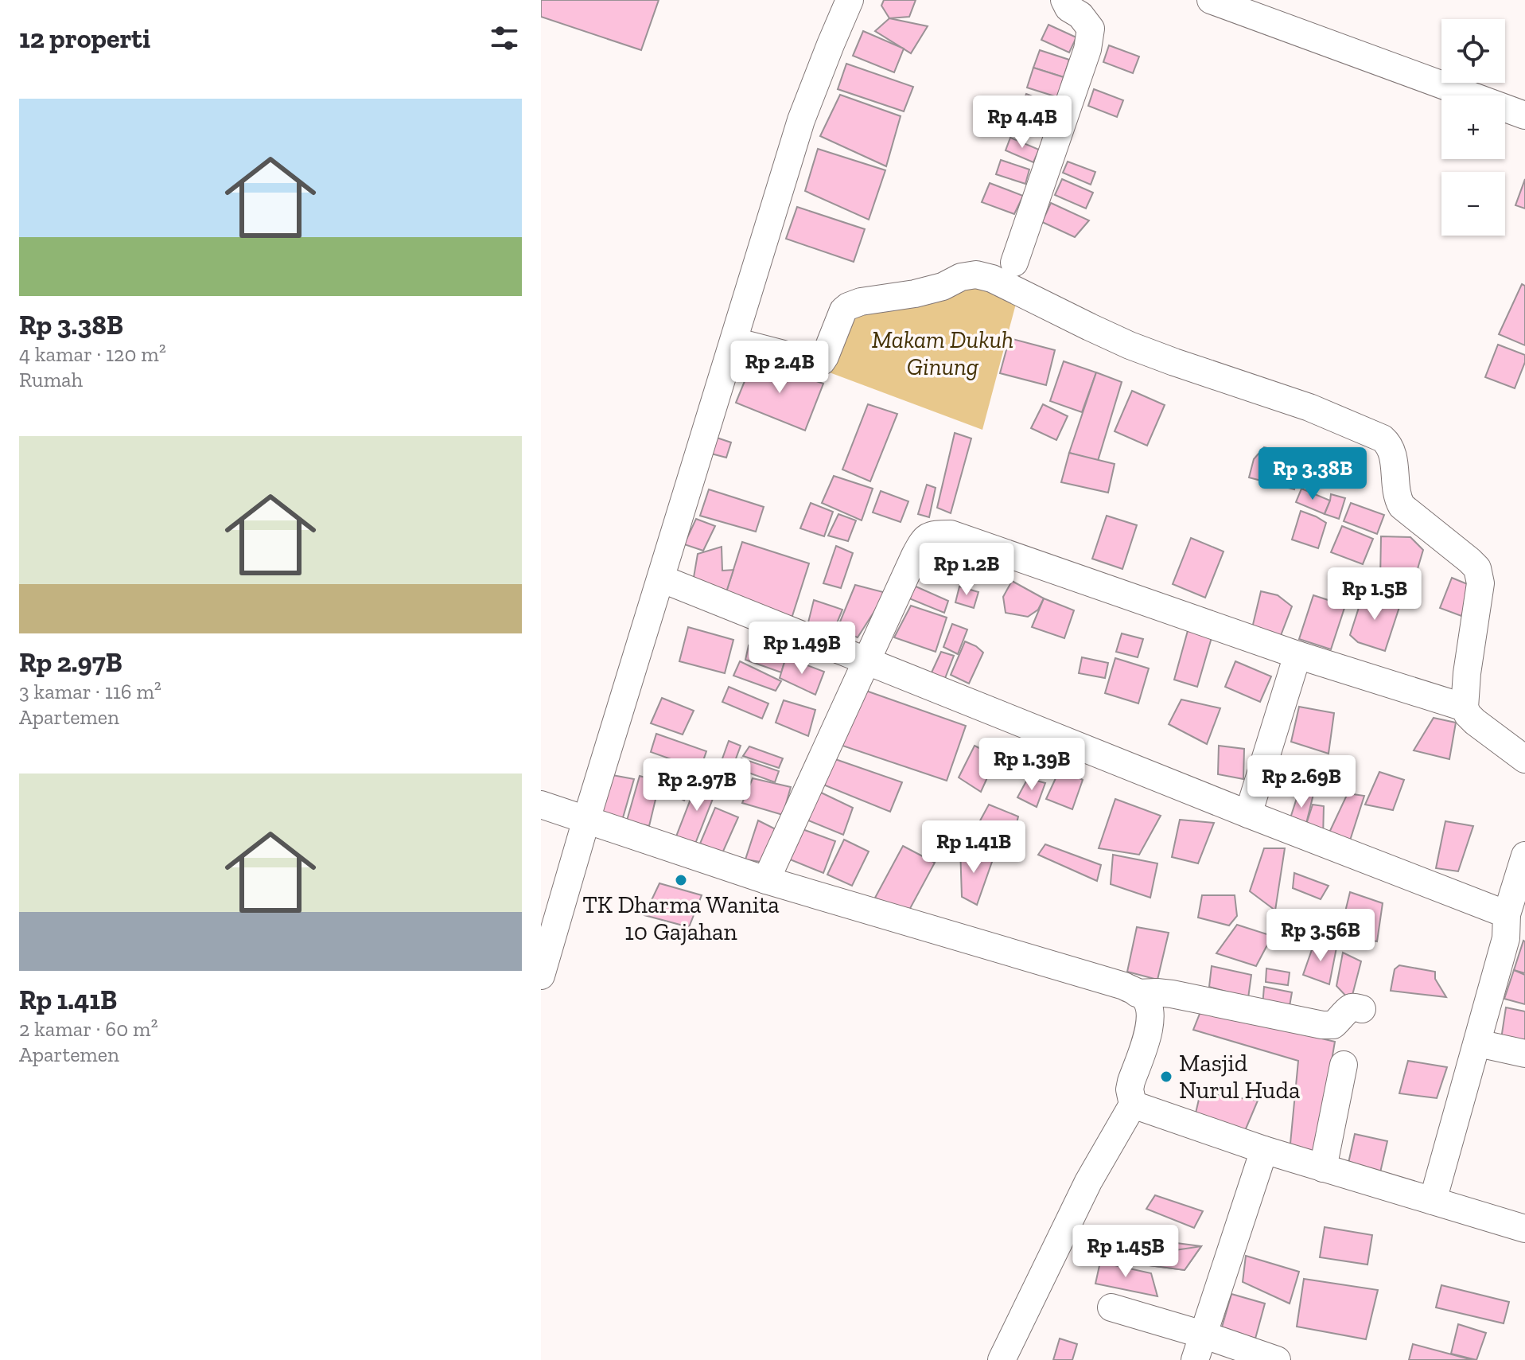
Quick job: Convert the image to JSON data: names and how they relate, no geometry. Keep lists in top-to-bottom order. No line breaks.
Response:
{"parks":["Makam Dukuh Ginung"],"places":["TK Dharma Wanita 10 Gajahan","Masjid Nurul Huda"],"page":{"heading":"12 properti","map_buttons":["+","−"],"list":[{"name":"Rp 3.38B","note":"4 kamar · 120 m² · Rumah"},{"name":"Rp 2.97B","note":"3 kamar · 116 m² · Apartemen"},{"name":"Rp 1.41B","note":"2 kamar · 60 m² · Apartemen"}],"price":["Rp 4.4B","Rp 2.4B","Rp 3.38B","Rp 1.2B","Rp 1.5B","Rp 1.49B","Rp 1.39B","Rp 2.69B","Rp 2.97B","Rp 1.41B","Rp 3.56B","Rp 1.45B"]}}
